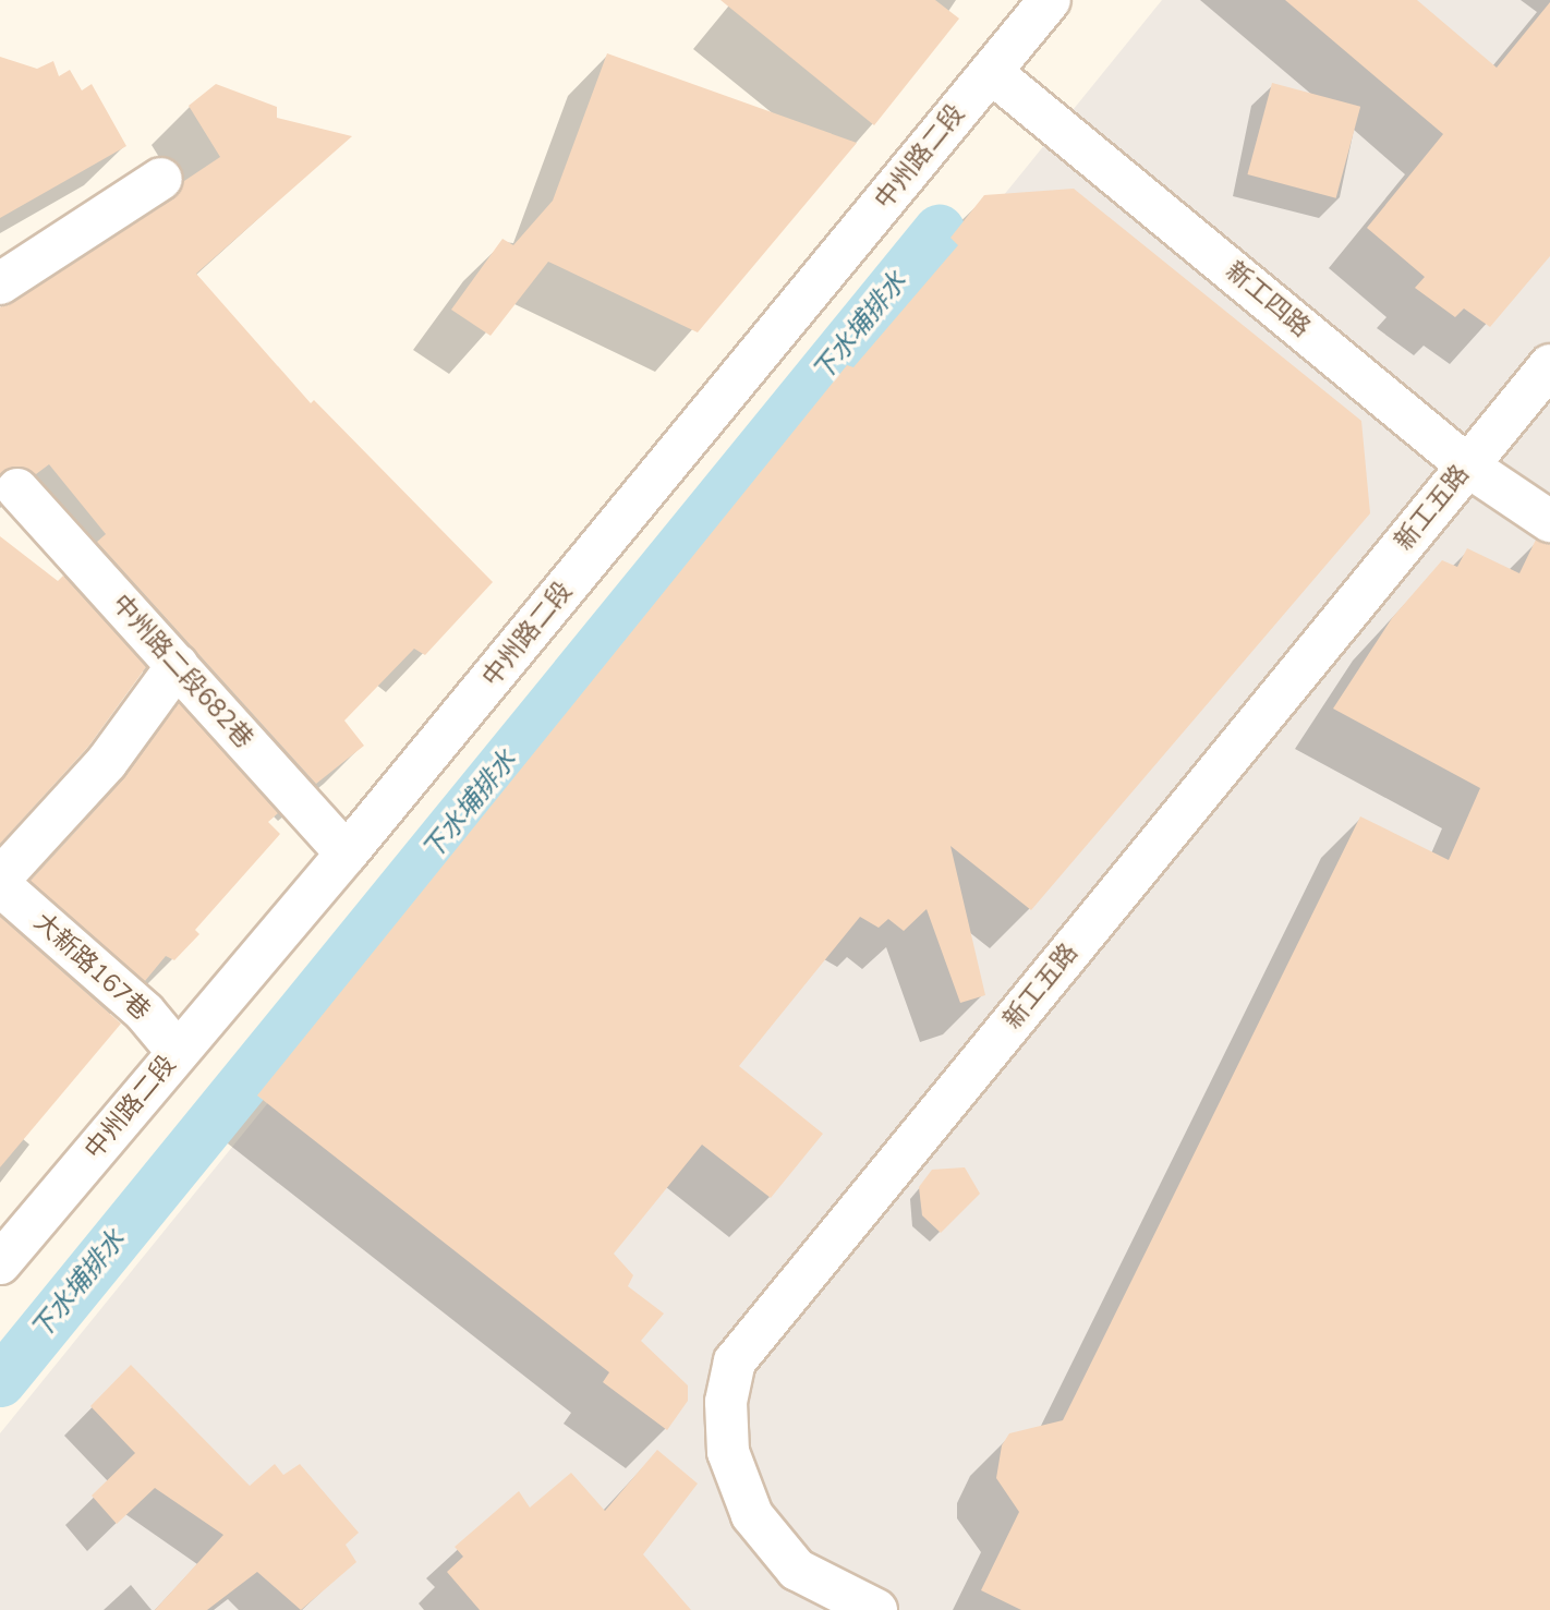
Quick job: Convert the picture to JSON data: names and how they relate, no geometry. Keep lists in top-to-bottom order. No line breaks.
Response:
{"streets":{"street":["中州路二段","新工四路","新工五路","中州路二段682巷","大新路167巷"]},"crossings":[["中州路二段","新工四路"],["中州路二段","中州路二段682巷"],["中州路二段","大新路167巷"],["新工四路","新工五路"]],"water":["下水埔排水"]}
